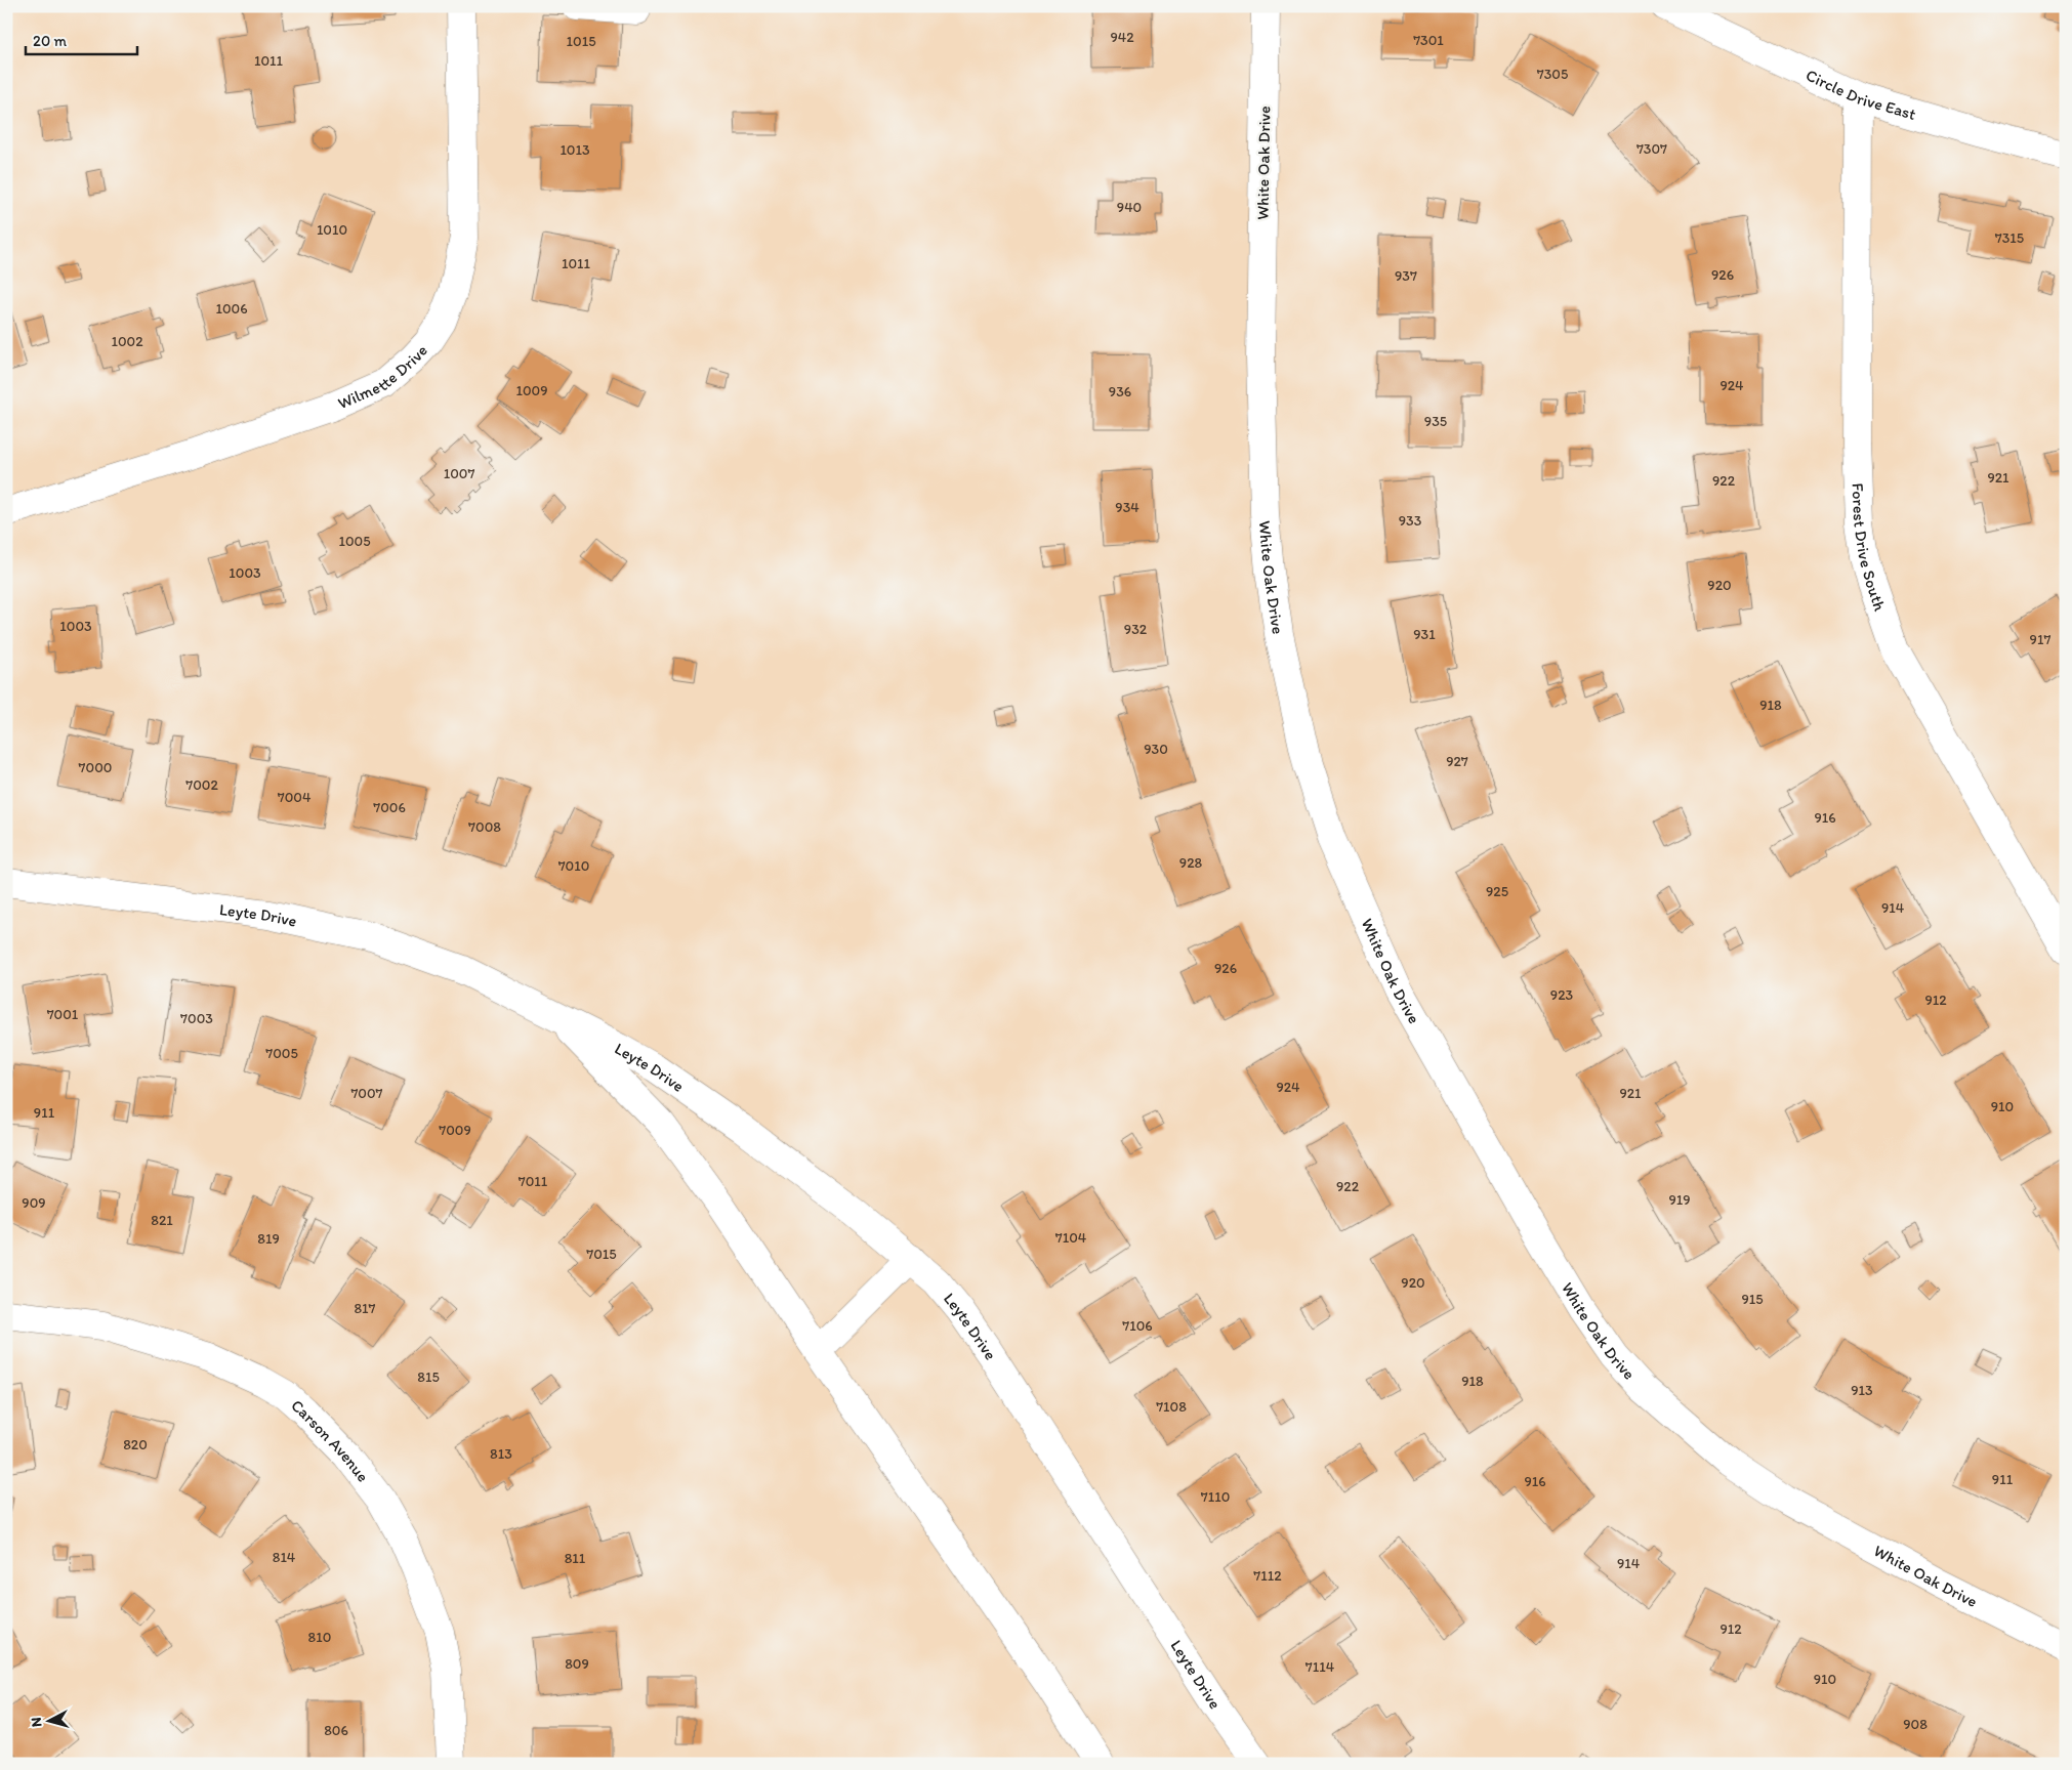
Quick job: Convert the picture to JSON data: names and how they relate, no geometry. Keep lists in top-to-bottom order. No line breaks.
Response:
{"streets":{"street":["Circle Drive East","White Oak Drive","Wilmette Drive","Forest Drive South","Leyte Drive","Carson Avenue"]},"crossings":[["Circle Drive East","Forest Drive South"]],"house_numbers":["942","7301","1015","1011","7305","7307","1013","940","1010","7315","1011","926","937","1006","1002","924","1009","936","935","1007","921","922","934","933","1005","1003","920","1003","932","931","917","918","930","927","7000","7002","7004","7006","916","7008","928","7010","925","914","926","923","912","7001","7003","7005","924","7007","921","910","911","7009","7011","922","919","909","821","7104","819","7015","920","915","817","7106","815","918","913","7108","820","813","911","916","7110","814","811","914","7112","912","810","809","7114","910","908","806"],"scale_bar":"20 m","north":"left"}
